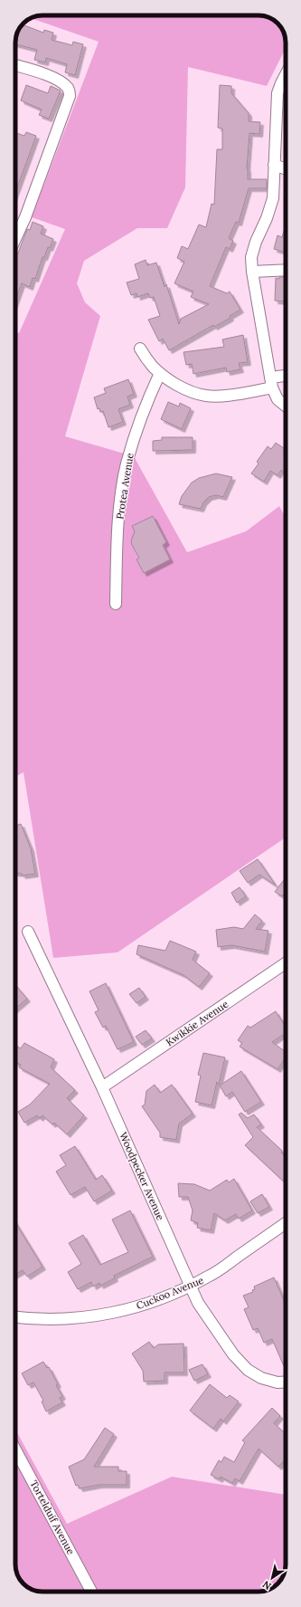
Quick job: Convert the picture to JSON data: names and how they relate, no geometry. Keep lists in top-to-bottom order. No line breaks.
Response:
{"streets":{"street":["Protea Avenue","Kwikkie Avenue","Woodpecker Avenue","Cuckoo Avenue","Tortelduif Avenue"]},"crossings":[["Kwikkie Avenue","Woodpecker Avenue"],["Woodpecker Avenue","Cuckoo Avenue"]],"north":"bottom left"}
